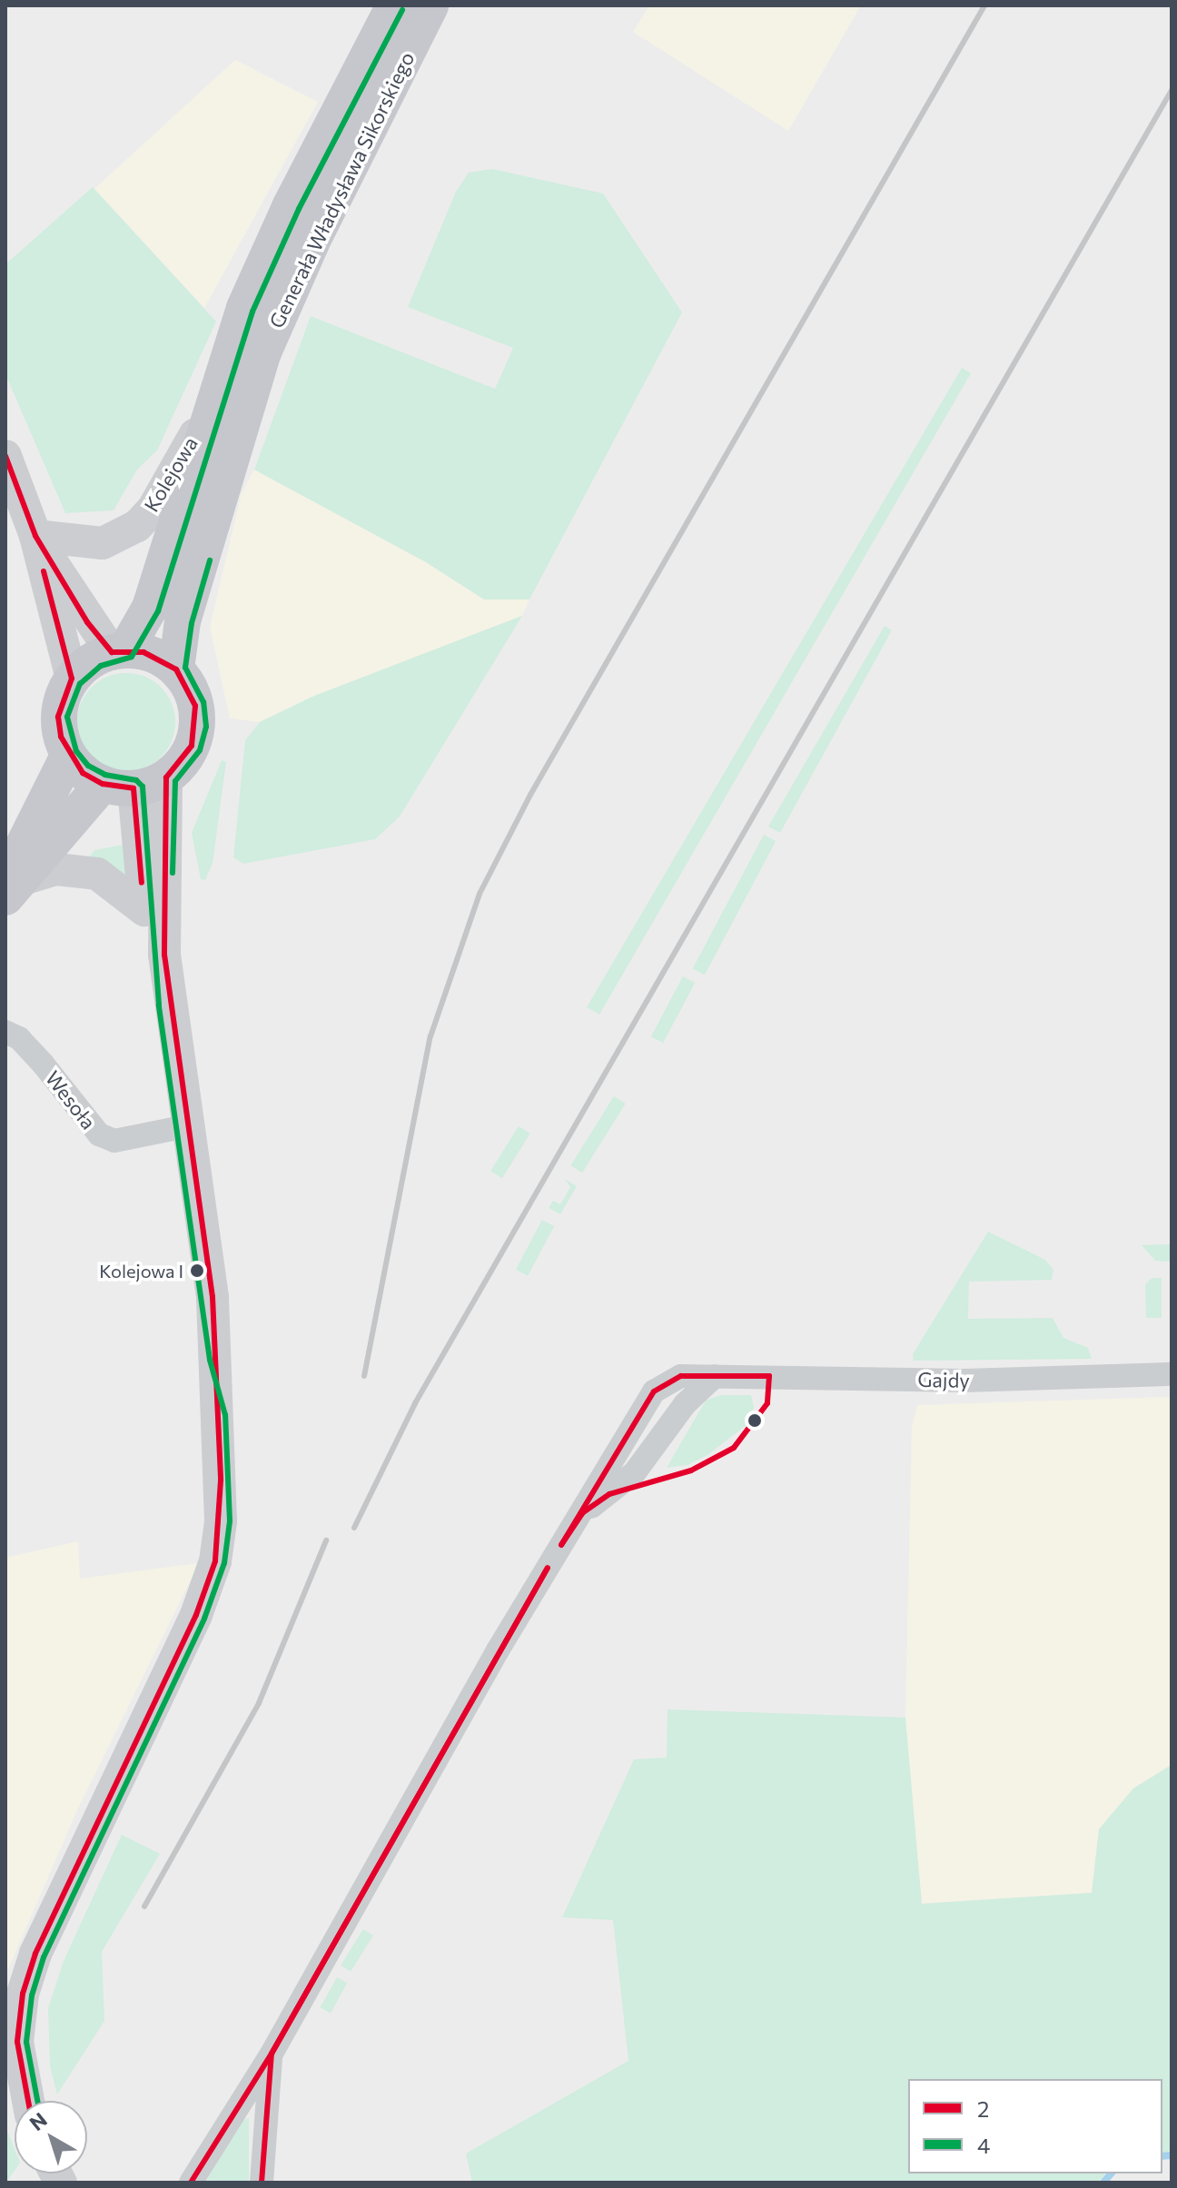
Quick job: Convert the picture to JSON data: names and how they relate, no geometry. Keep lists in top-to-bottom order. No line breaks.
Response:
{"streets":{"main road":["Generała Władysława Sikorskiego"],"street":["Kolejowa","Wesoła","Gajdy"]},"crossings":[["Generała Władysława Sikorskiego","Kolejowa"]],"places":["Kolejowa I"],"lines":["transit line 4","transit line 2"],"legend":["2","4"],"north":"top left"}
